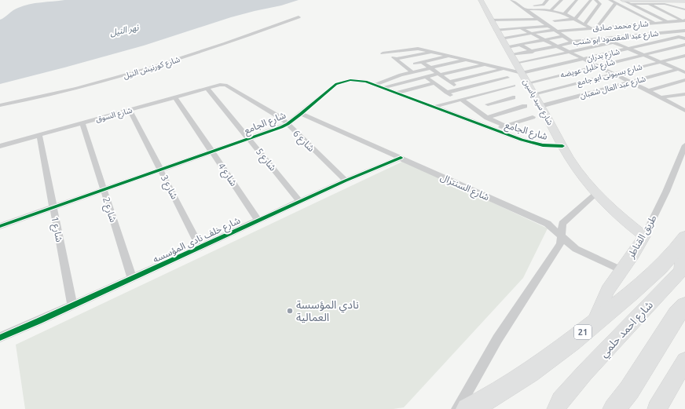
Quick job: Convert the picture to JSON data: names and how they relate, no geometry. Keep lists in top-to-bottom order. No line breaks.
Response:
{"streets":{"highway":["21"],"main road":["شارع احمد حلمي"],"street":["شارع محمد صادق","شارع عبد المقصود ابو شنب","شارع بدران","شارع كورنيش النيل","شارع خليل عويضه","شارع بسيونى ابو جامع","شارع عبد العال شعبان","شارع سيد ياسين","شارع السوق","شارع الجامع","شارع 6","شارع 5","شارع 4","شارع 3","شارع السنترال","شارع 2","شارع 1","طريق القناطر","شارع خلف نادى المؤسسه"]},"crossings":[["شارع محمد صادق","شارع سيد ياسين"],["شارع عبد المقصود ابو شنب","شارع سيد ياسين"],["شارع بدران","شارع سيد ياسين"],["شارع خليل عويضه","شارع سيد ياسين"],["شارع بسيونى ابو جامع","شارع سيد ياسين"],["شارع عبد العال شعبان","شارع سيد ياسين"],["شارع سيد ياسين","شارع الجامع"],["شارع سيد ياسين","طريق القناطر"],["شارع السوق","شارع 6"],["شارع السوق","شارع 5"],["شارع السوق","شارع 4"],["شارع السوق","شارع 3"],["شارع السوق","شارع 2"],["شارع السوق","شارع 1"],["شارع الجامع","شارع 6"],["شارع الجامع","شارع 5"],["شارع الجامع","شارع 4"],["شارع الجامع","شارع 3"],["شارع الجامع","شارع السنترال"],["شارع الجامع","شارع 2"],["شارع الجامع","شارع 1"],["شارع 6","شارع خلف نادى المؤسسه"],["شارع 5","شارع خلف نادى المؤسسه"],["شارع 4","شارع خلف نادى المؤسسه"],["شارع 3","شارع خلف نادى المؤسسه"],["شارع السنترال","طريق القناطر"],["شارع السنترال","شارع خلف نادى المؤسسه"],["شارع 2","شارع خلف نادى المؤسسه"],["شارع 1","شارع خلف نادى المؤسسه"],["طريق القناطر","21"],["شارع احمد حلمي","21"]],"water":["نهر النيل"],"places":["نادي المؤسسة العمالية"]}
